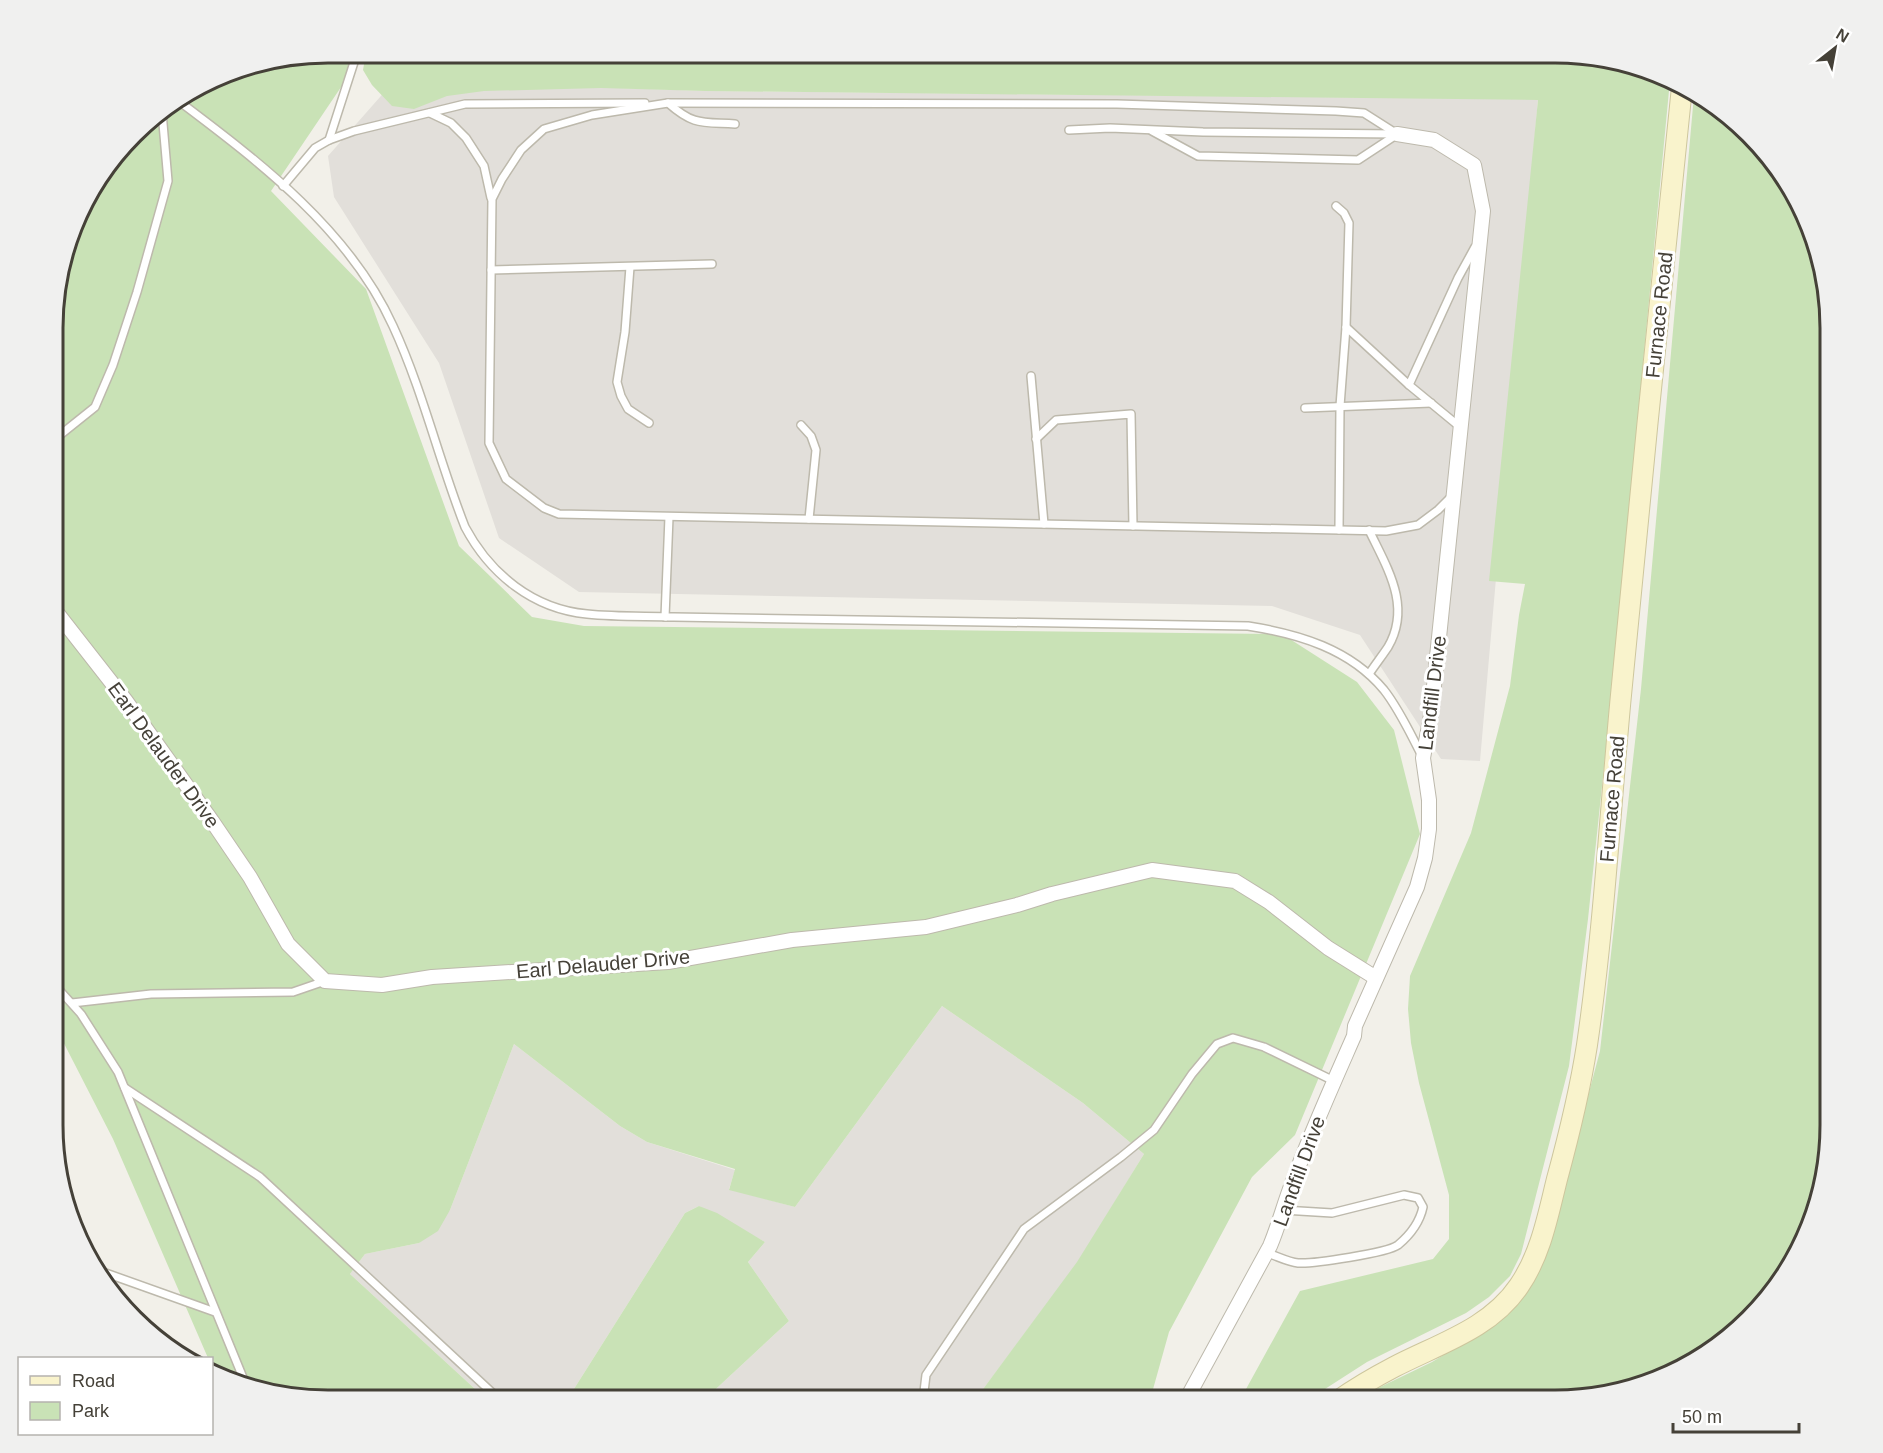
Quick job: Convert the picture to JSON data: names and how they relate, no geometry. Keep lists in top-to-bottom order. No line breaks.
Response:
{"streets":{"main road":["Furnace Road"],"street":["Landfill Drive","Earl Delauder Drive"]},"crossings":[["Landfill Drive","Earl Delauder Drive"]],"legend":["Road","Park"],"scale_bar":"50 m","north":"top right"}
